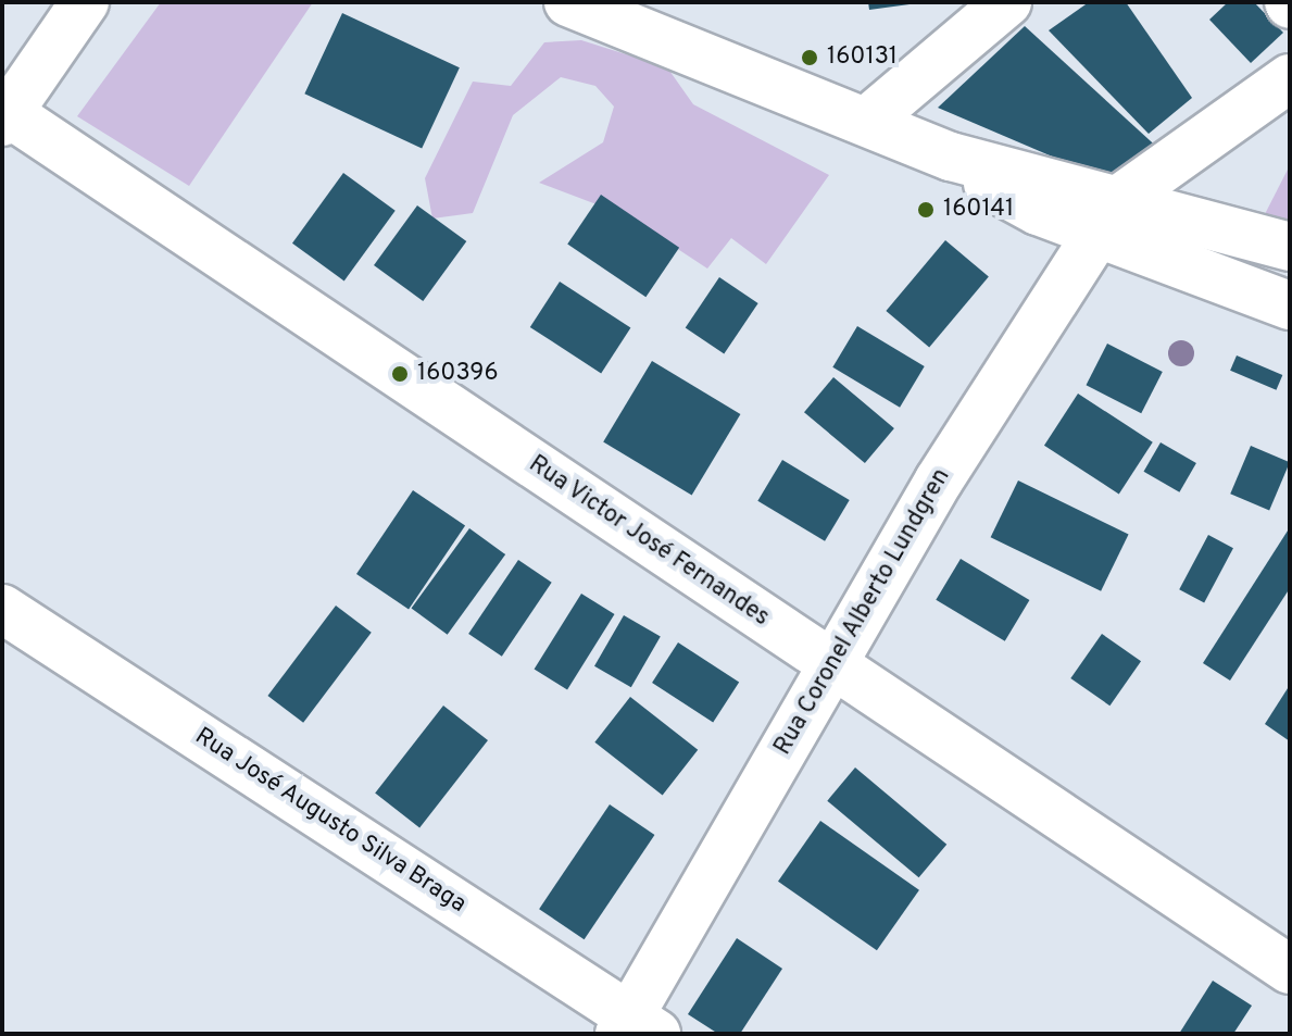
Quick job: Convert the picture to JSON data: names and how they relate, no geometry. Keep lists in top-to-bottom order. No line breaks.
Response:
{"streets":{"street":["Rua Victor José Fernandes","Rua Coronel Alberto Lundgren","Rua José Augusto Silva Braga"]},"crossings":[["Rua Victor José Fernandes","Rua Coronel Alberto Lundgren"],["Rua Coronel Alberto Lundgren","Rua José Augusto Silva Braga"]],"places":["160131","160141","160396"]}
